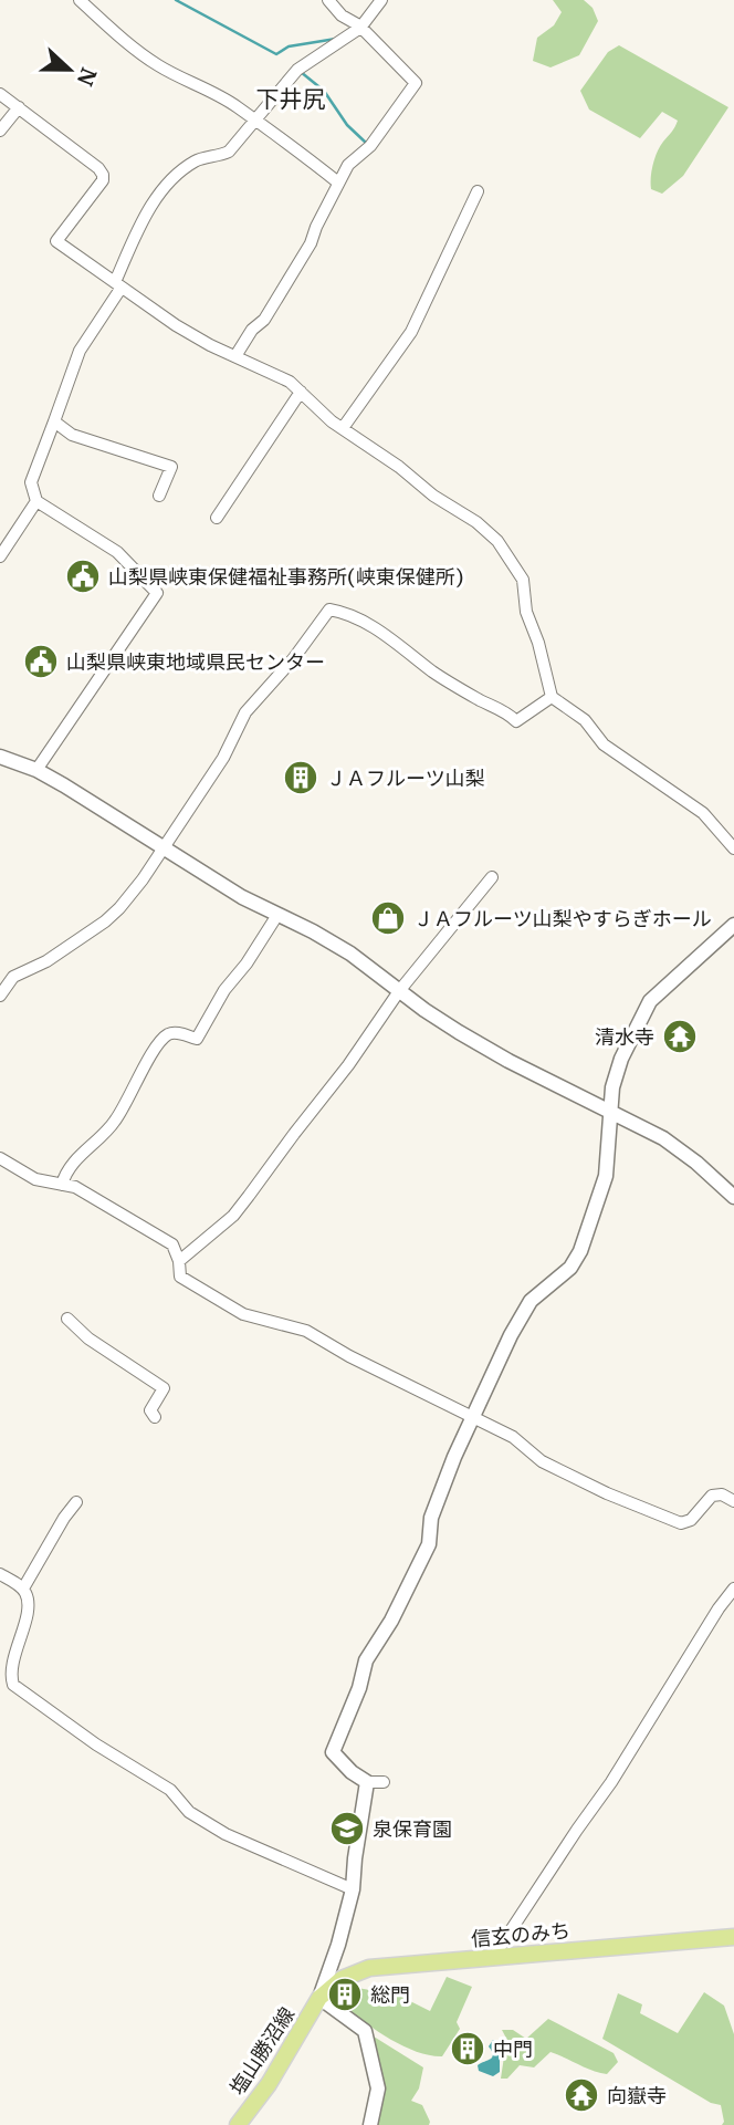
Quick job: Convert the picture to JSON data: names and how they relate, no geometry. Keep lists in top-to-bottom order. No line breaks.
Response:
{"streets":{"main road":["信玄のみち","塩山勝沼線"]},"crossings":[["信玄のみち","塩山勝沼線"]],"districts":["下井尻"],"places":{"public building":["山梨県峡東保健福祉事務所(峡東保健所)","山梨県峡東地域県民センター"],"building":["ＪＡフルーツ山梨","総門","中門"],"shop":["ＪＡフルーツ山梨やすらぎホール"],"temple":["清水寺","向嶽寺"],"school or university":["泉保育園"]},"north":"right"}
